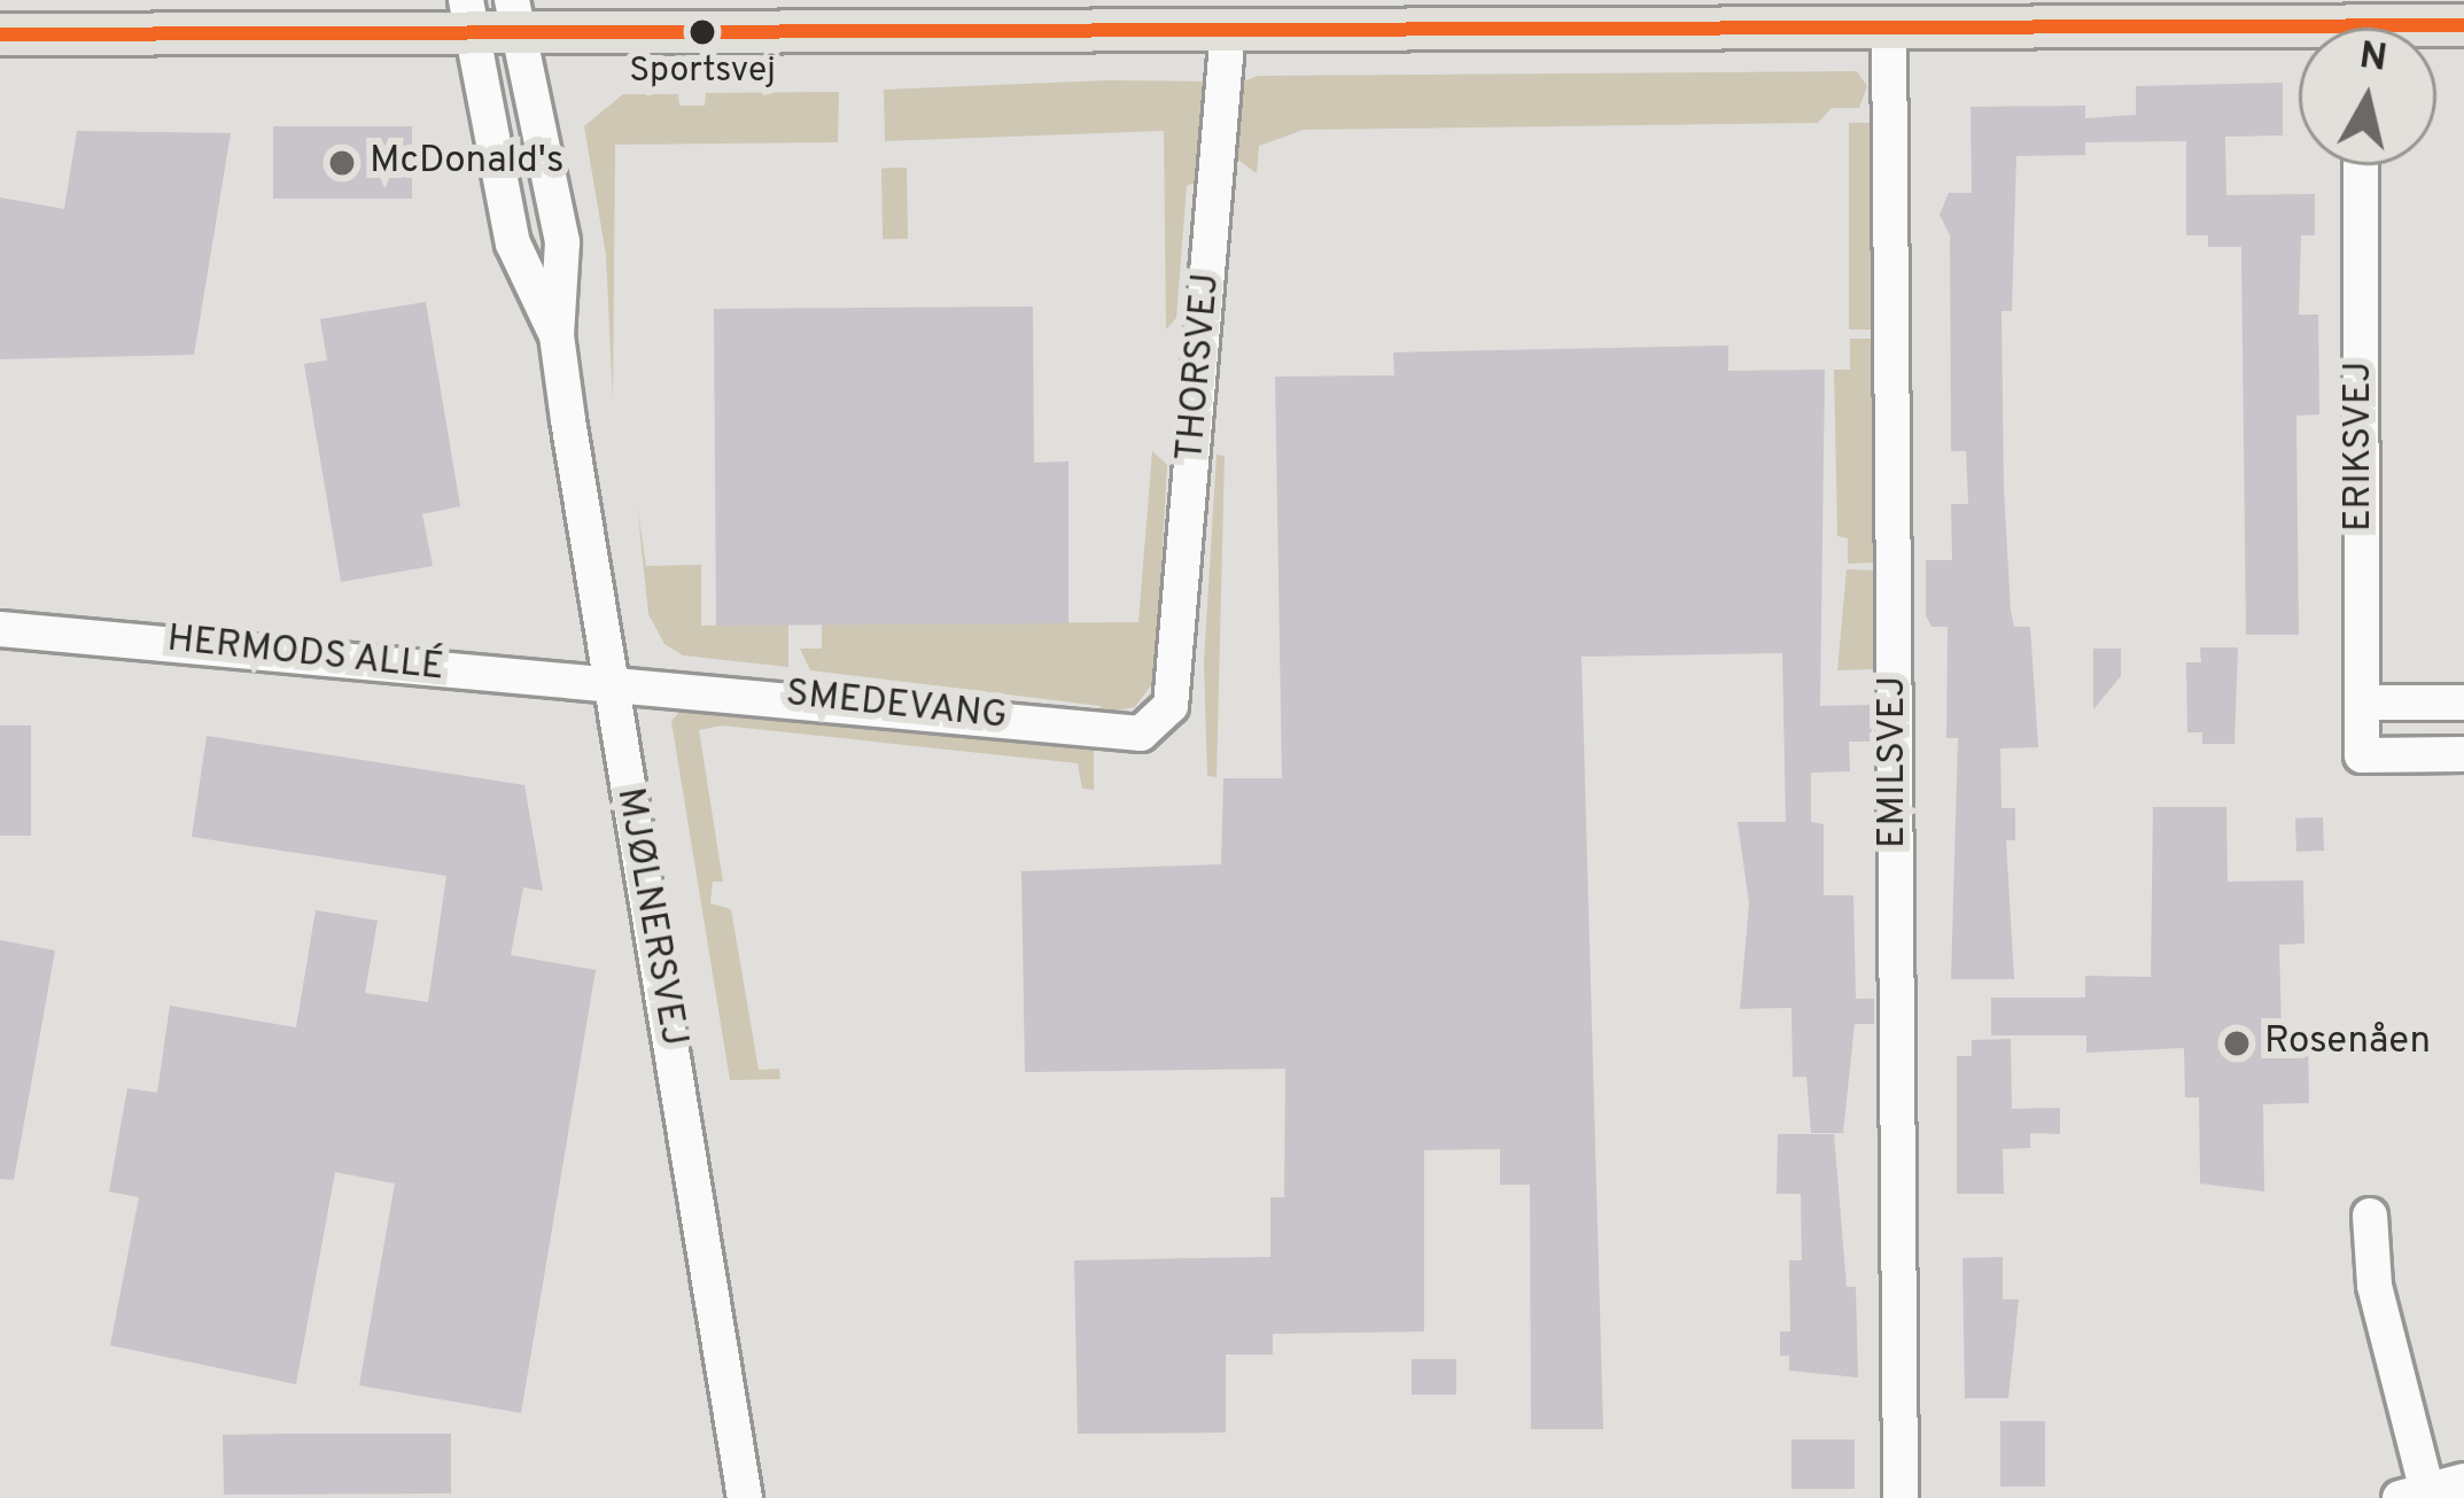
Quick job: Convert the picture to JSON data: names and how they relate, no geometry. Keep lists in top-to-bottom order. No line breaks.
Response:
{"streets":{"street":["THORSVEJ","ERIKSVEJ","HERMODS ALLÉ","SMEDEVANG","EMILSVEJ","MJØLNERSVEJ"]},"crossings":[["THORSVEJ","SMEDEVANG"],["HERMODS ALLÉ","SMEDEVANG"],["HERMODS ALLÉ","MJØLNERSVEJ"],["SMEDEVANG","MJØLNERSVEJ"]],"places":["Sportsvej","McDonald's","Rosenåen"],"north":"top"}
